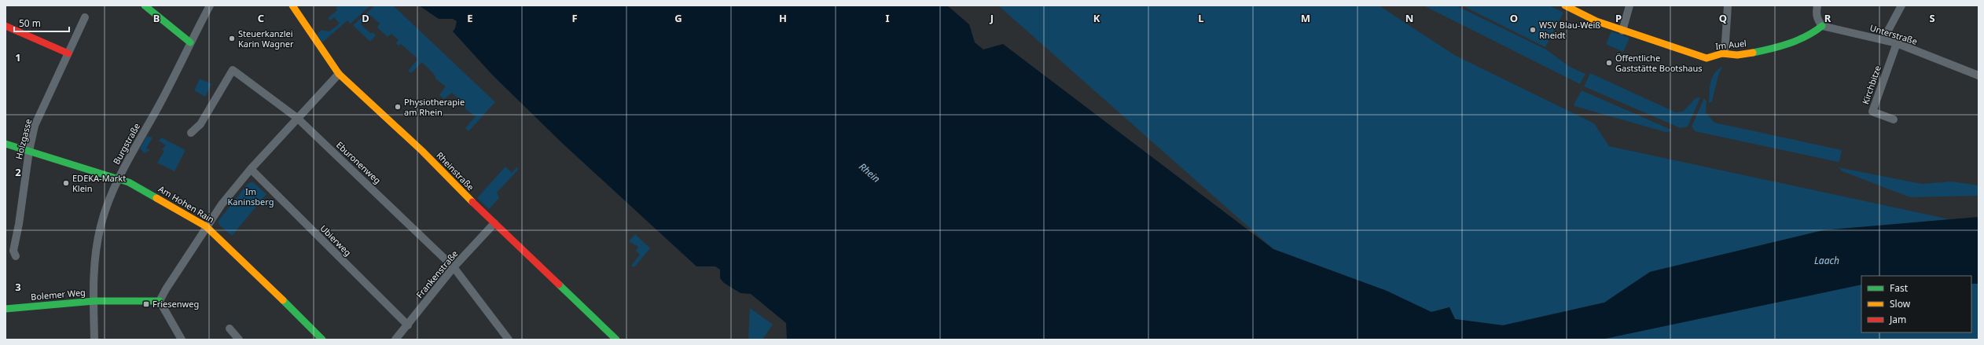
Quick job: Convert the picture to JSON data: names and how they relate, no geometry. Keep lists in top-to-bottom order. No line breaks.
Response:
{"streets":{"street":["Unterstraße","Im Auel","Kirchbitze","Holzgasse","Burgstraße","Eburonenweg","Rheinstraße","Am Hohen Rain","Ubierweg","Frankenstraße","Bolemer Weg"]},"crossings":[["Unterstraße","Im Auel"],["Unterstraße","Kirchbitze"],["Holzgasse","Am Hohen Rain"],["Burgstraße","Am Hohen Rain"],["Burgstraße","Bolemer Weg"],["Eburonenweg","Frankenstraße"],["Rheinstraße","Frankenstraße"],["Ubierweg","Frankenstraße"]],"water":["Rhein","Laach"],"parks":["Im Kaninsberg"],"places":{"other":["WSV Blau-Weiß Rheidt","Steuerkanzlei Karin Wagner","Öffentliche Gaststätte Bootshaus","Physiotherapie am Rhein","EDEKA-Markt Klein"],"transit":["Friesenweg"]},"legend":["Fast","Slow","Jam"],"scale_bar":"50 m","grid":{"columns":["B","C","D","E","F","G","H","I","J","K","L","M","N","O","P","Q","R","S"],"rows":["1","2","3"]}}
